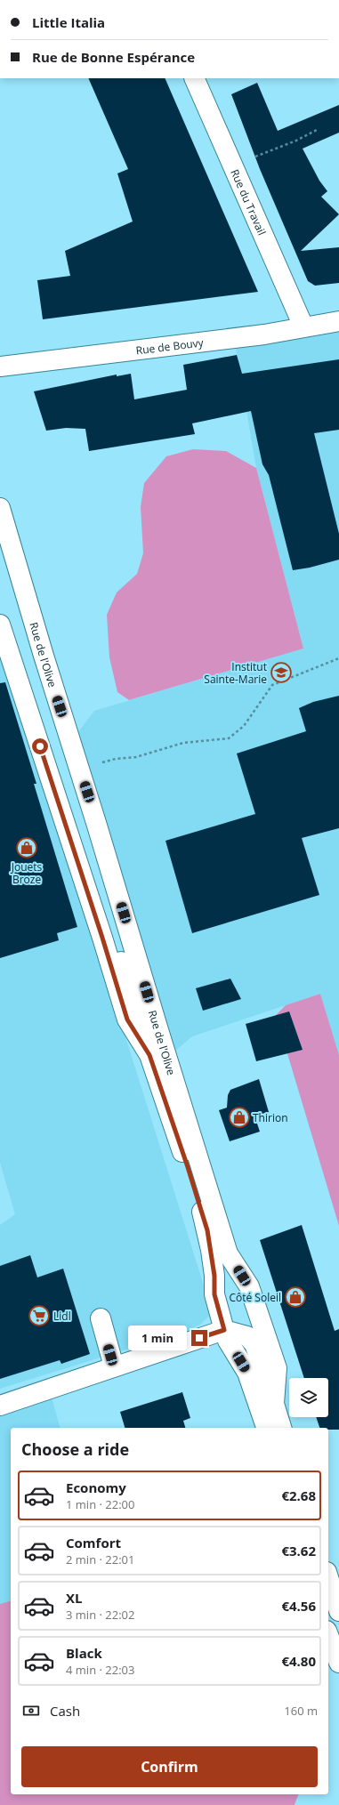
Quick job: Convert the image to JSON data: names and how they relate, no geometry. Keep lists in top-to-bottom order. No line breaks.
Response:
{"streets":{"main road":["Rue du Travail","Rue de Bouvy","Rue de l'Olive"]},"crossings":[["Rue du Travail","Rue de Bouvy"]],"places":{"school or university":["Institut Sainte-Marie"],"shop":["Jouets Broze","Thirion","Côté Soleil"],"supermarket":["Lidl"]},"page":{"banner":["Little Italia","Rue de Bonne Espérance"],"bubble":"1 min","heading":"Choose a ride","list":[{"name":"Economy","note":"1 min · 22:00","value":"€2.68"},{"name":"Comfort","note":"2 min · 22:01","value":"€3.62"},{"name":"XL","note":"3 min · 22:02","value":"€4.56"},{"name":"Black","note":"4 min · 22:03","value":"€4.80"}],"pay":["Cash","160 m"],"buttons":"Confirm"}}
